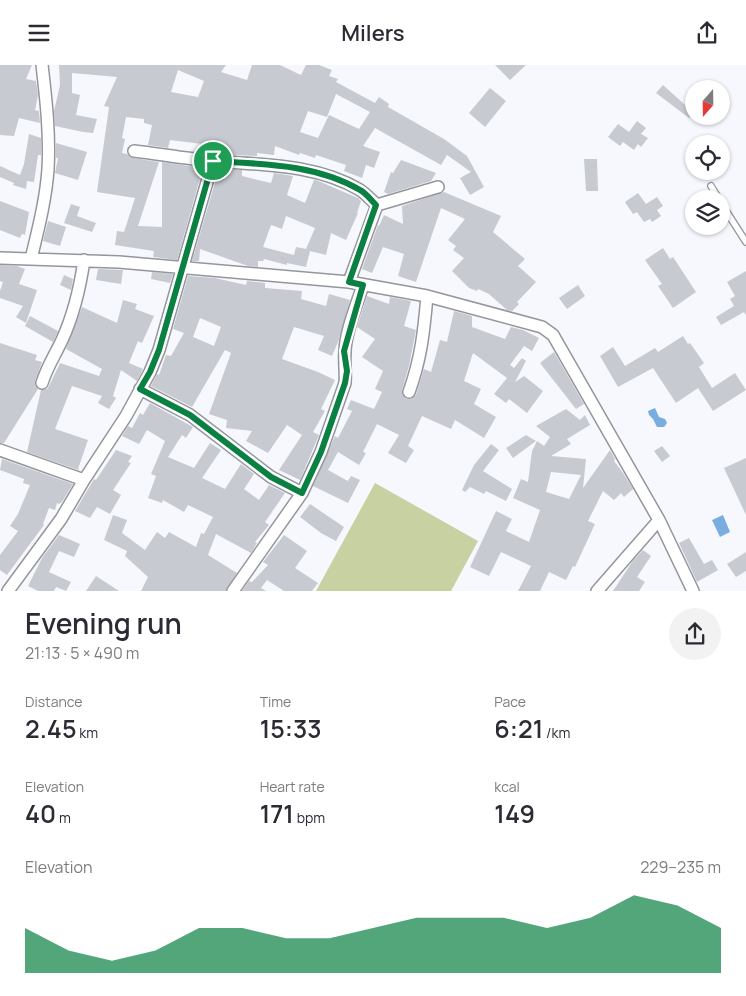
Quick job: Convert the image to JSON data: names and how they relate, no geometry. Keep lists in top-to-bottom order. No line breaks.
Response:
{"north":"bottom","page":{"header":"Milers","heading":["Evening run","21:13 · 5 × 490 m"],"stats":[["Distance","2.45 km"],["Time","15:33"],["Pace","6:21 /km"],["Elevation","40 m"],["Heart rate","171 bpm"],["kcal","149"]],"chart":["Elevation","229–235 m"]}}
